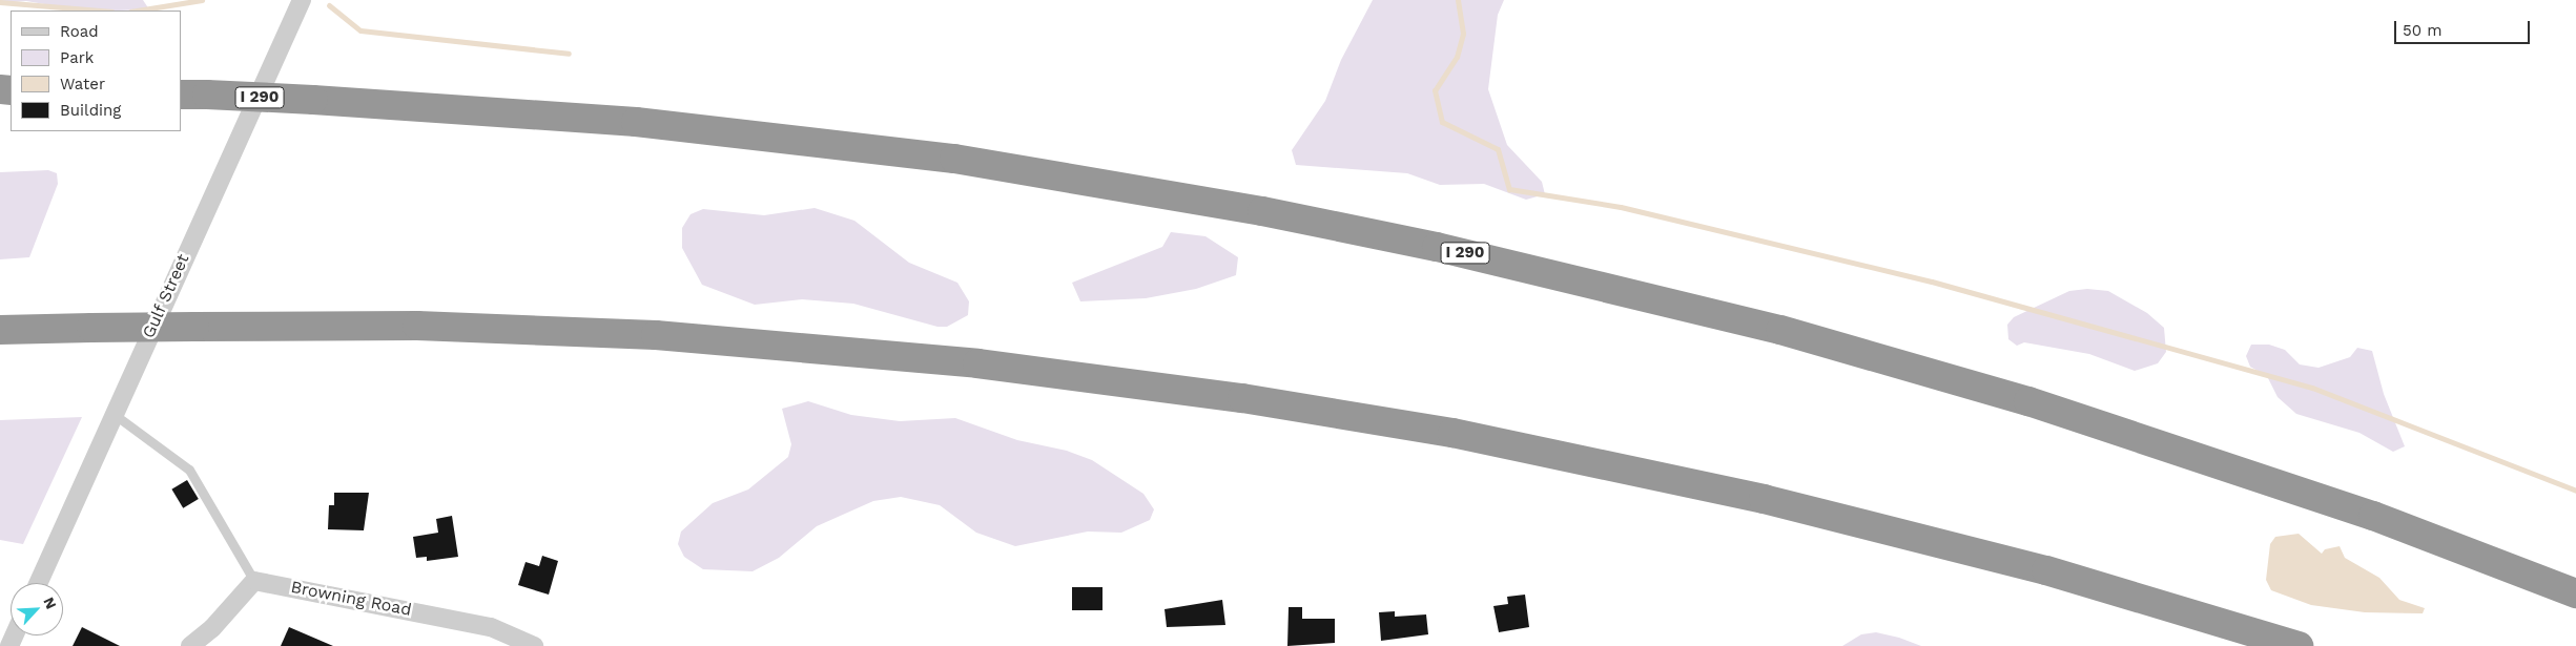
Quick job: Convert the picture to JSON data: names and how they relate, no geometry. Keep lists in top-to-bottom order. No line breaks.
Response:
{"streets":{"highway":["I 290"],"street":["Gulf Street","Browning Road"]},"legend":["Road","Park","Water","Building"],"scale_bar":"50 m","north":"top right"}
